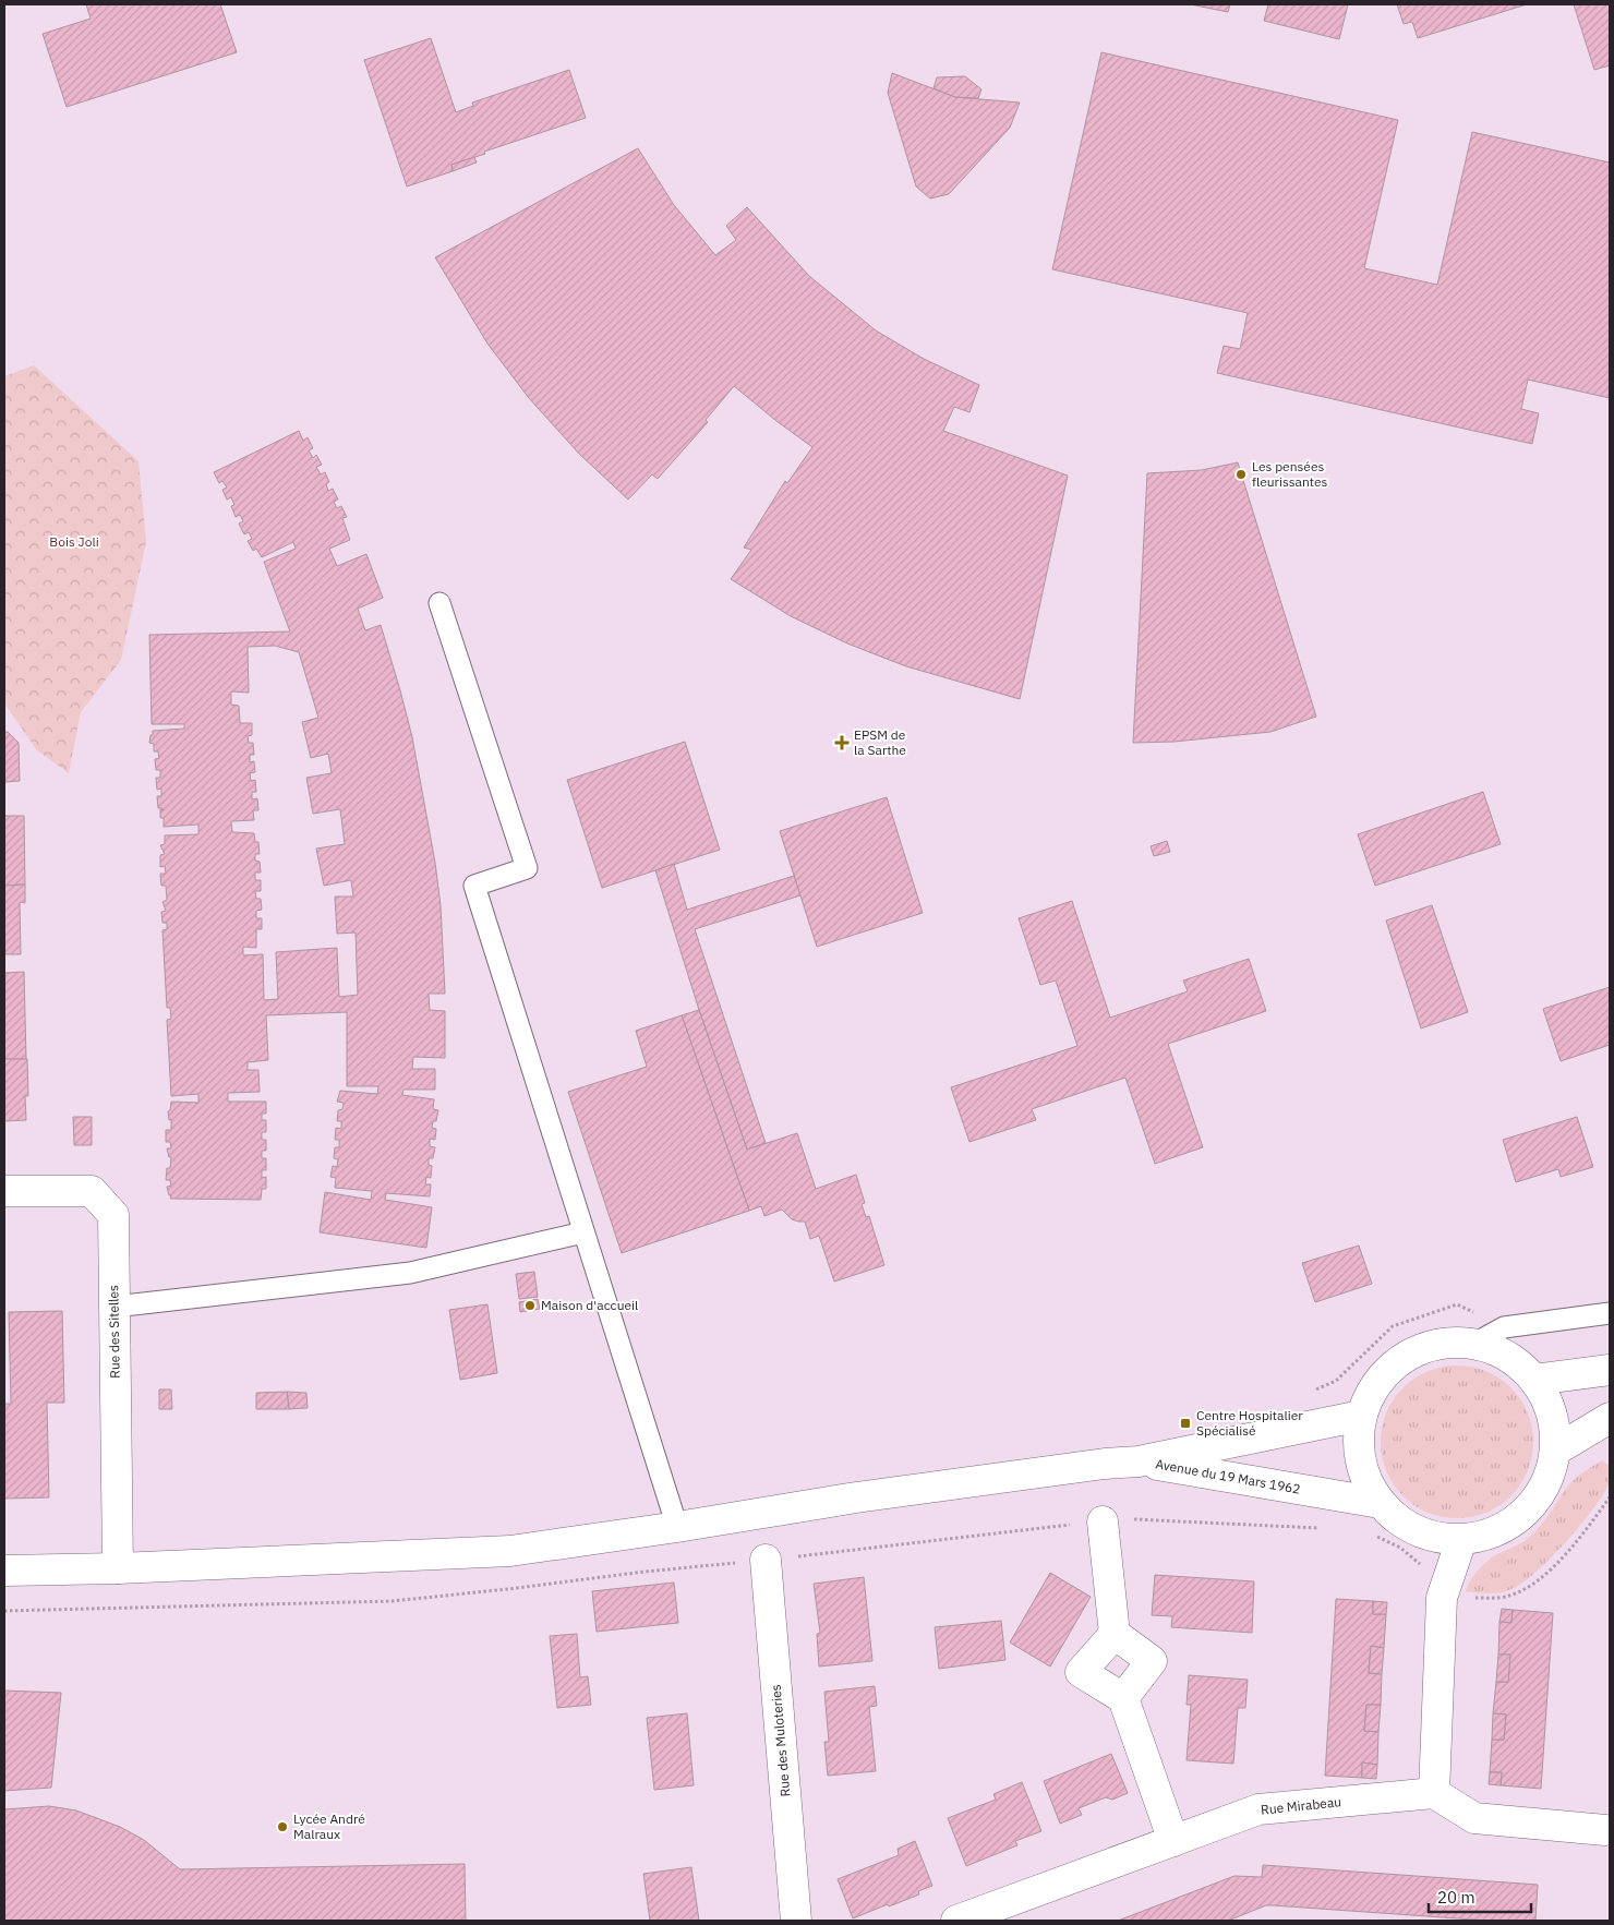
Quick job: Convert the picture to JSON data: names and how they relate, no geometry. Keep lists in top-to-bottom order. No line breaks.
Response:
{"streets":{"street":["Rue des Sitelles","Avenue du 19 Mars 1962","Rue des Muloteries","Rue Mirabeau"]},"parks":["Bois Joli"],"places":{"other":["Les pensées fleurissantes","Maison d'accueil","Lycée André Malraux"],"health":["EPSM de la Sarthe"],"transit":["Centre Hospitalier Spécialisé"]},"scale_bar":"20 m"}
